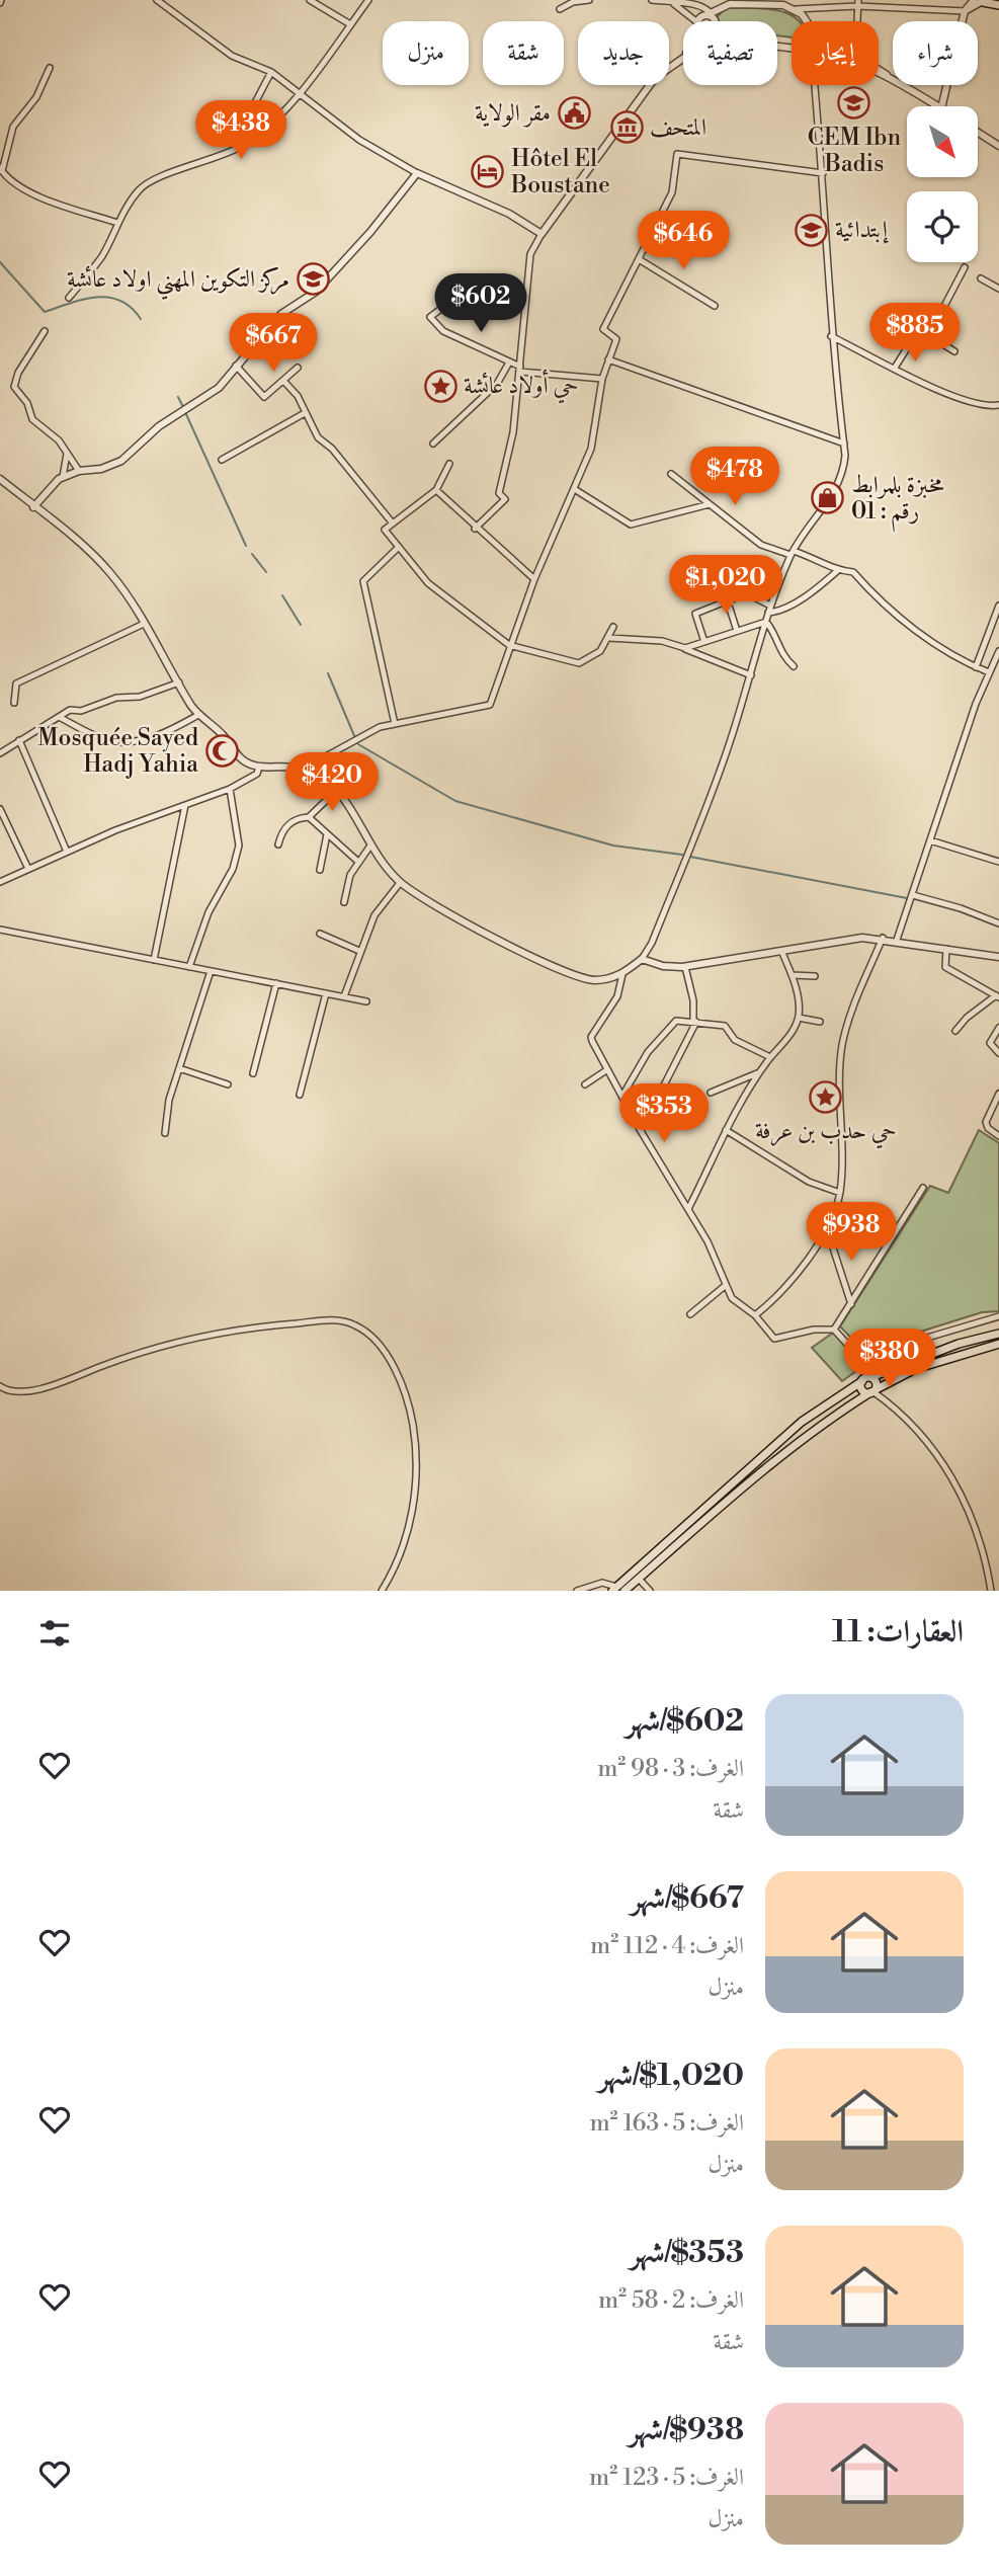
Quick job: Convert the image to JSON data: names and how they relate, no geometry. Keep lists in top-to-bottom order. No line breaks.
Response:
{"places":{"school or university":["CEM Ibn Badis","إبتدائية","مركز التكوين المهني اولاد عائشة"],"public building":["مقر الولاية"],"museum":["المتحف"],"hotel":["Hôtel El Boustane"],"place":["حي أولاد عائشة","حي حدب بن عرفة"],"shop":["مخبزة بلمرابط رقم : 01"],"mosque":["Mosquée Sayed Hadj Yahia"]},"north":"bottom right","page":{"chip":["شراء","إيجار","تصفية","جديد","شقة","منزل"],"price":["$438","$646","$602","$885","$667","$478","$1,020","$420","$353","$938","$380"],"heading":"العقارات: 11","list":[{"name":"$602/شهر","note":"الغرف: 3 · 98 m² · شقة"},{"name":"$667/شهر","note":"الغرف: 4 · 112 m² · منزل"},{"name":"$1,020/شهر","note":"الغرف: 5 · 163 m² · منزل"},{"name":"$353/شهر","note":"الغرف: 2 · 58 m² · شقة"},{"name":"$938/شهر","note":"الغرف: 5 · 123 m² · منزل"}]}}
